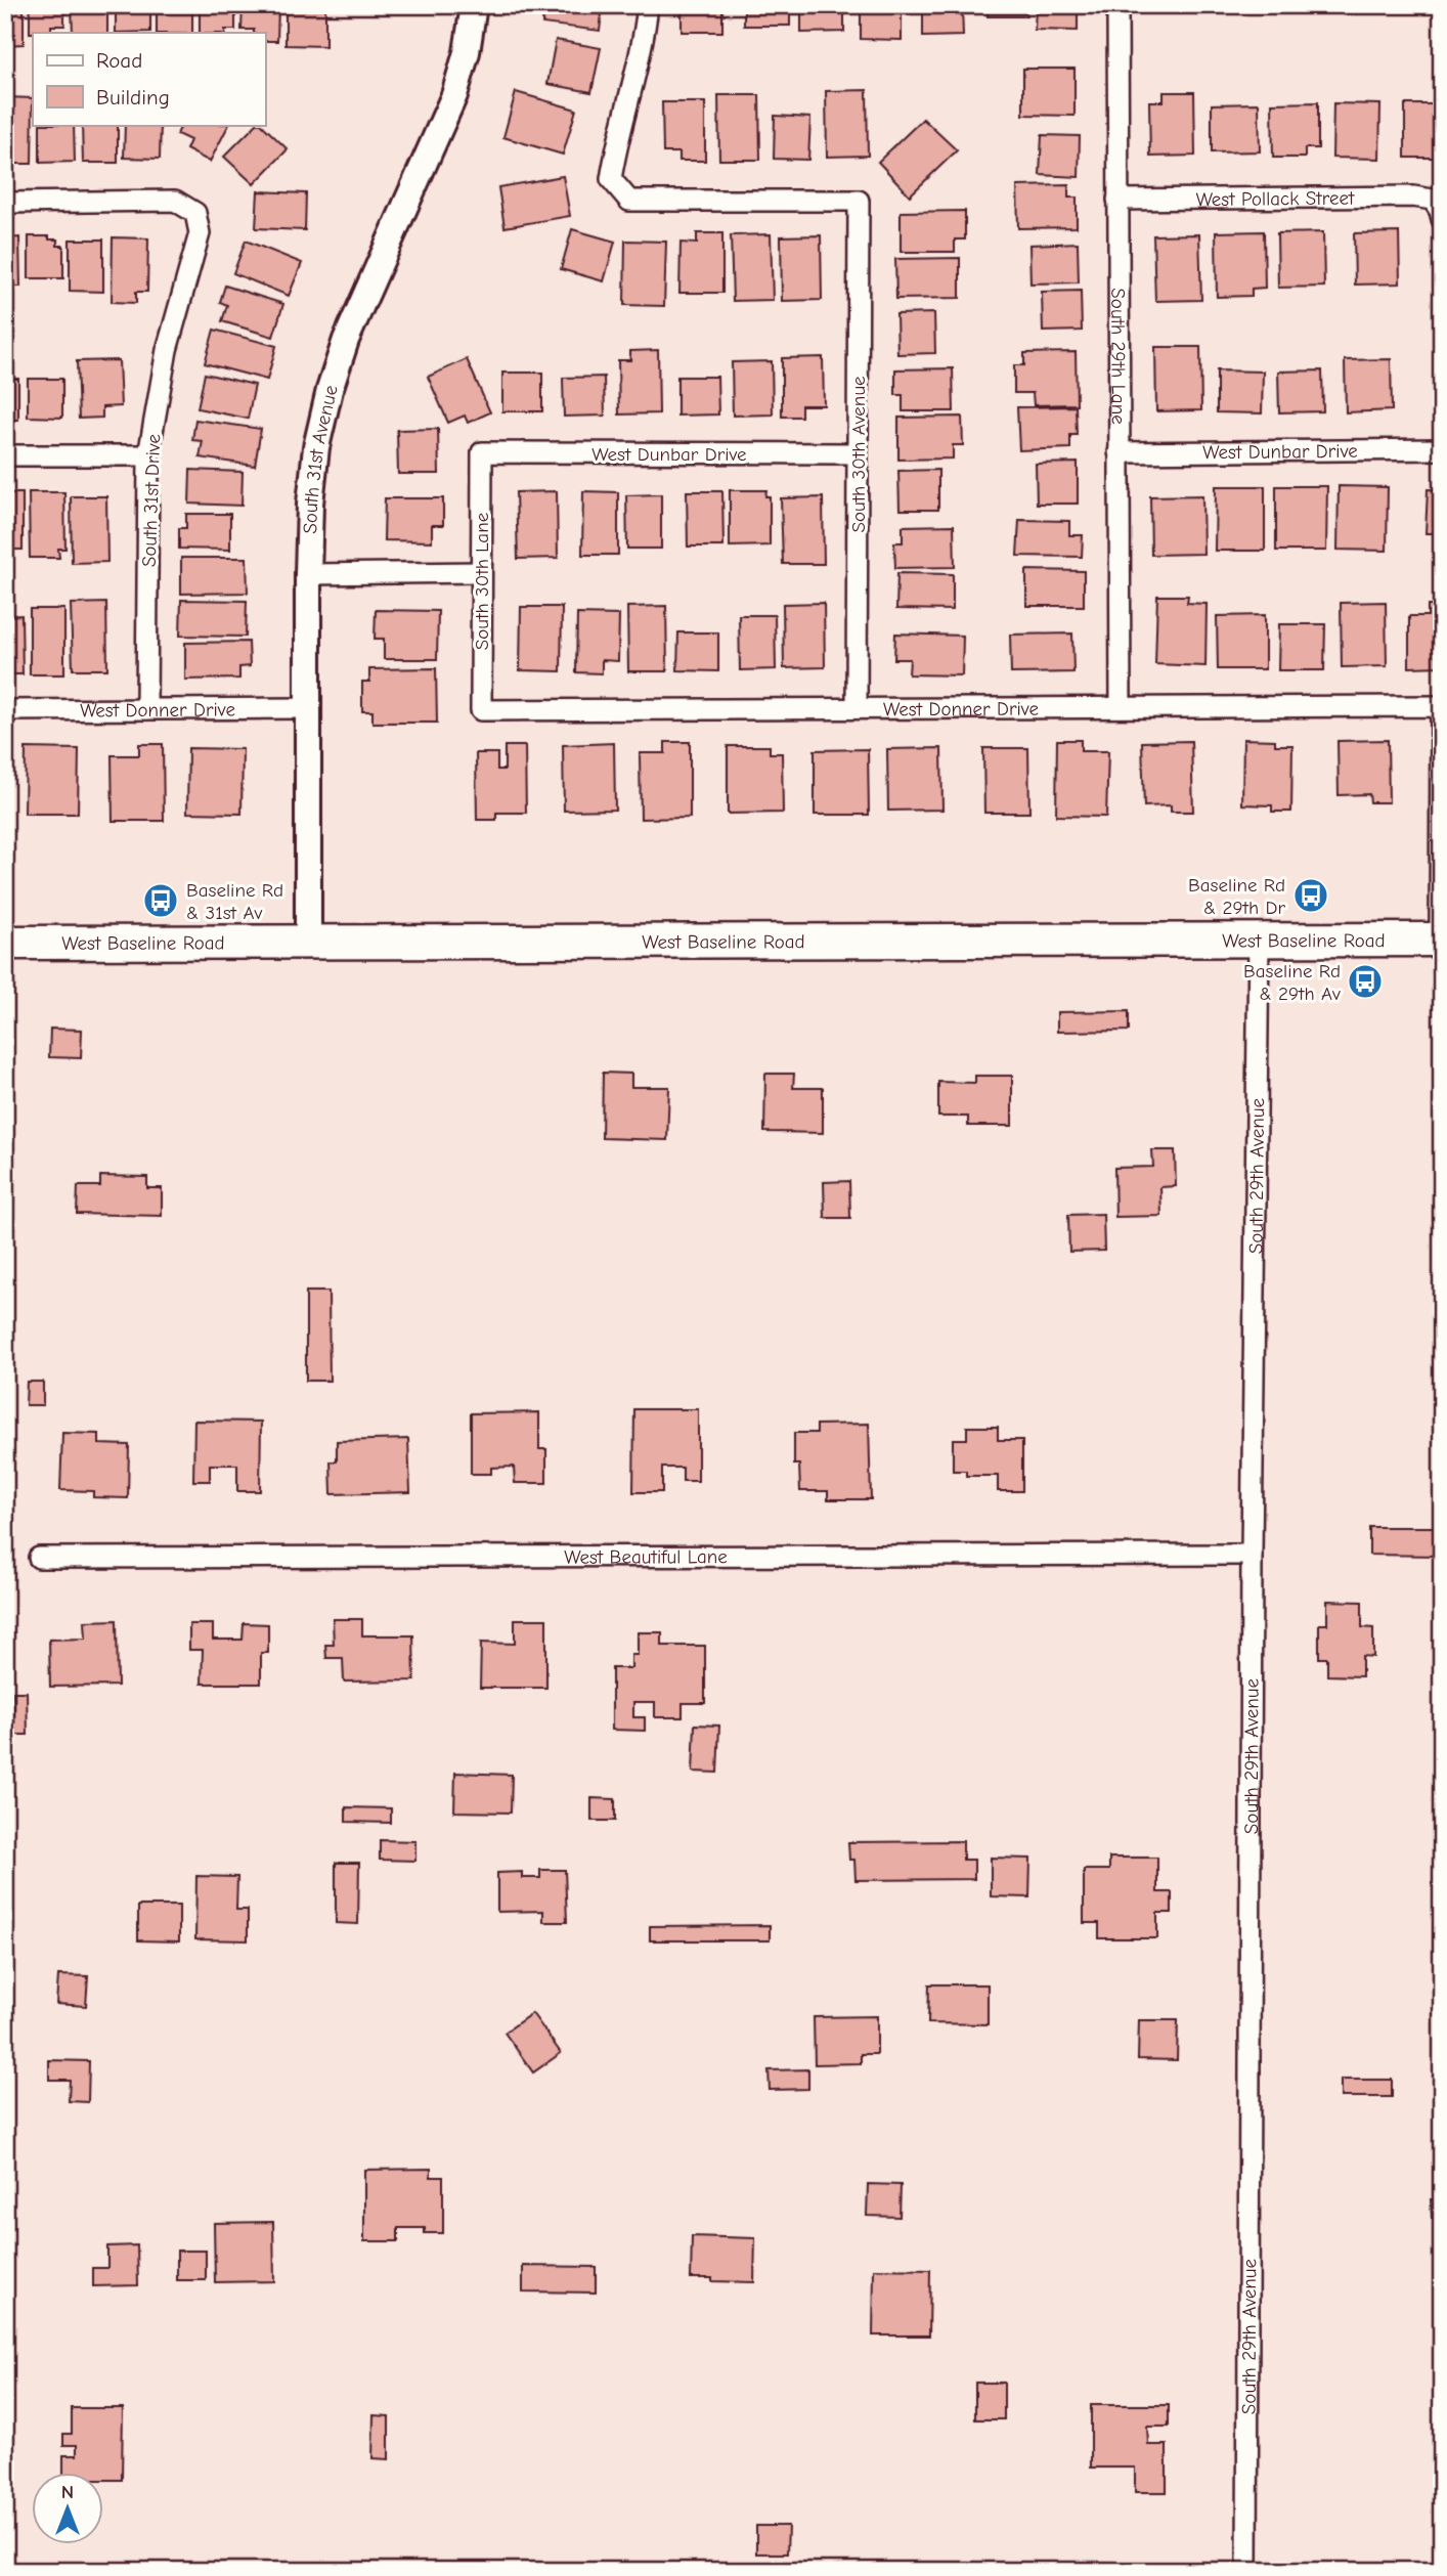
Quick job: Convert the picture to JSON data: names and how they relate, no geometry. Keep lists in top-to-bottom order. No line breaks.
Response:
{"streets":{"main road":["West Baseline Road"],"street":["West Pollack Street","South 29th Lane","West Dunbar Drive","South 30th Avenue","South 31st Avenue","South 31st Drive","South 30th Lane","West Donner Drive","South 29th Avenue","West Beautiful Lane"]},"crossings":[["West Pollack Street","South 29th Lane"],["South 29th Lane","West Dunbar Drive"],["South 29th Lane","West Donner Drive"],["West Dunbar Drive","South 30th Avenue"],["West Dunbar Drive","South 30th Lane"],["South 30th Avenue","West Donner Drive"],["South 31st Avenue","West Donner Drive"],["South 31st Avenue","West Baseline Road"],["South 31st Drive","West Donner Drive"],["South 30th Lane","West Donner Drive"],["West Baseline Road","South 29th Avenue"],["South 29th Avenue","West Beautiful Lane"]],"places":{"bus stop":["Baseline Rd & 29th Dr","Baseline Rd & 31st Av","Baseline Rd & 29th Av"]},"legend":["Road","Building"],"north":"top"}
